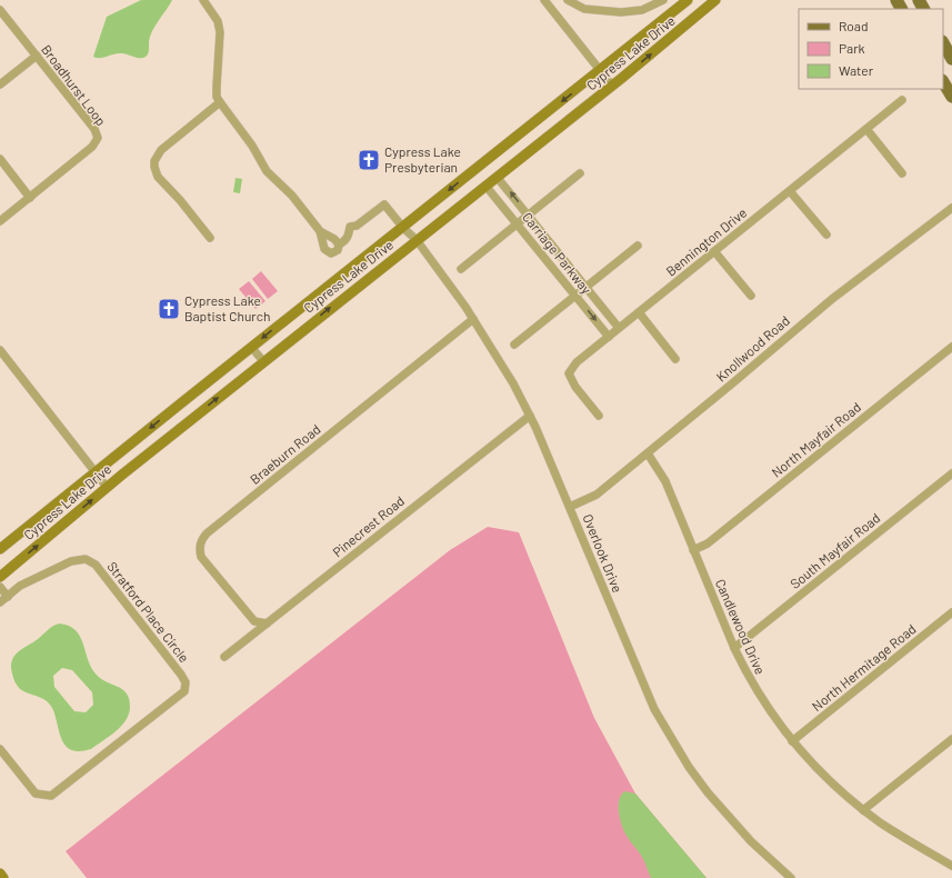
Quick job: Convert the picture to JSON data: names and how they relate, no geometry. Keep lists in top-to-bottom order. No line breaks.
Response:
{"streets":{"main road":["Cypress Lake Drive"],"street":["Broadhurst Loop","Bennington Drive","Carriage Parkway","Knollwood Road","North Mayfair Road","Braeburn Road","Pinecrest Road","South Mayfair Road","Overlook Drive","Stratford Place Circle","Candlewood Drive","North Hermitage Road"]},"crossings":[["Cypress Lake Drive","Carriage Parkway"],["Cypress Lake Drive","Overlook Drive"],["Bennington Drive","Carriage Parkway"],["Knollwood Road","Overlook Drive"],["Knollwood Road","Candlewood Drive"],["North Mayfair Road","Candlewood Drive"],["Braeburn Road","Pinecrest Road"],["Braeburn Road","Overlook Drive"],["Pinecrest Road","Overlook Drive"],["South Mayfair Road","Candlewood Drive"],["Candlewood Drive","North Hermitage Road"]],"places":{"church":["Cypress Lake Presbyterian","Cypress Lake Baptist Church"]},"legend":["Road","Park","Water"]}
